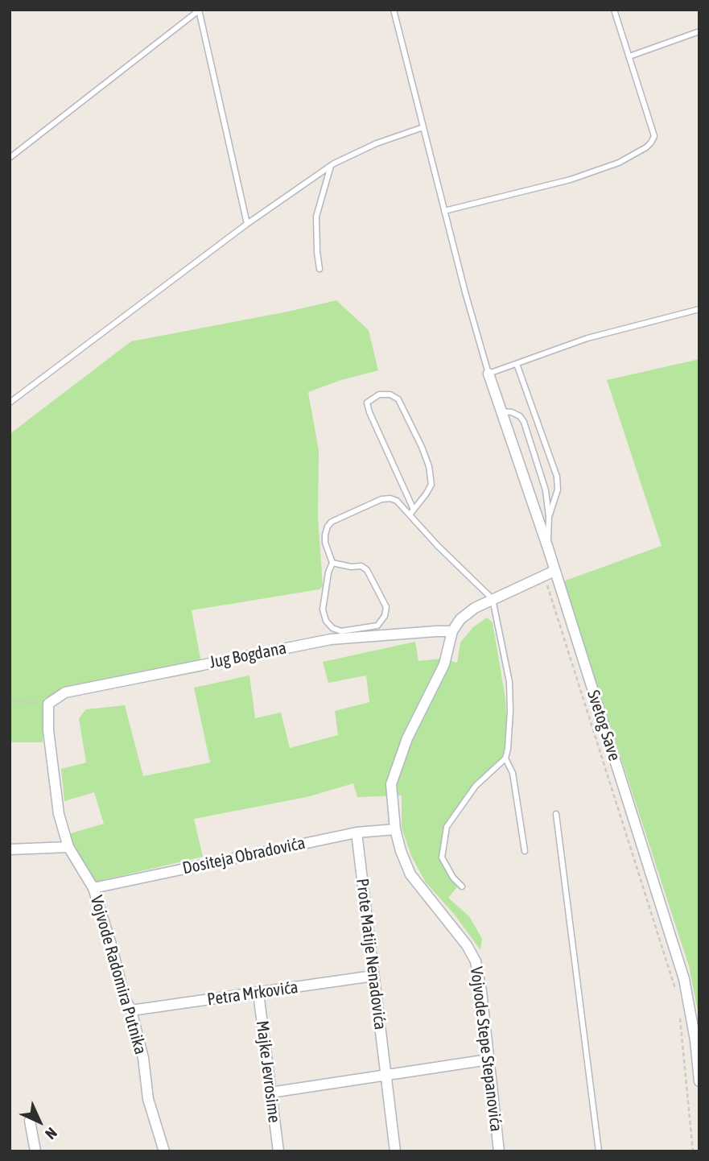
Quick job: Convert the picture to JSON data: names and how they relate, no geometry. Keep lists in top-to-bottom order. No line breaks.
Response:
{"streets":{"street":["Jug Bogdana","Svetog Save","Dositeja Obradovića","Prote Matije Nenadovića","Vojvode Radomira Putnika","Petra Mrkovića","Vojvode Stepe Stepanovića","Majke Jevrosime"]},"crossings":[["Jug Bogdana","Vojvode Radomira Putnika"],["Jug Bogdana","Vojvode Stepe Stepanovića"],["Svetog Save","Vojvode Stepe Stepanovića"],["Dositeja Obradovića","Prote Matije Nenadovića"],["Dositeja Obradovića","Vojvode Radomira Putnika"],["Dositeja Obradovića","Vojvode Stepe Stepanovića"],["Prote Matije Nenadovića","Petra Mrkovića"],["Vojvode Radomira Putnika","Petra Mrkovića"],["Petra Mrkovića","Majke Jevrosime"]],"north":"bottom right"}
